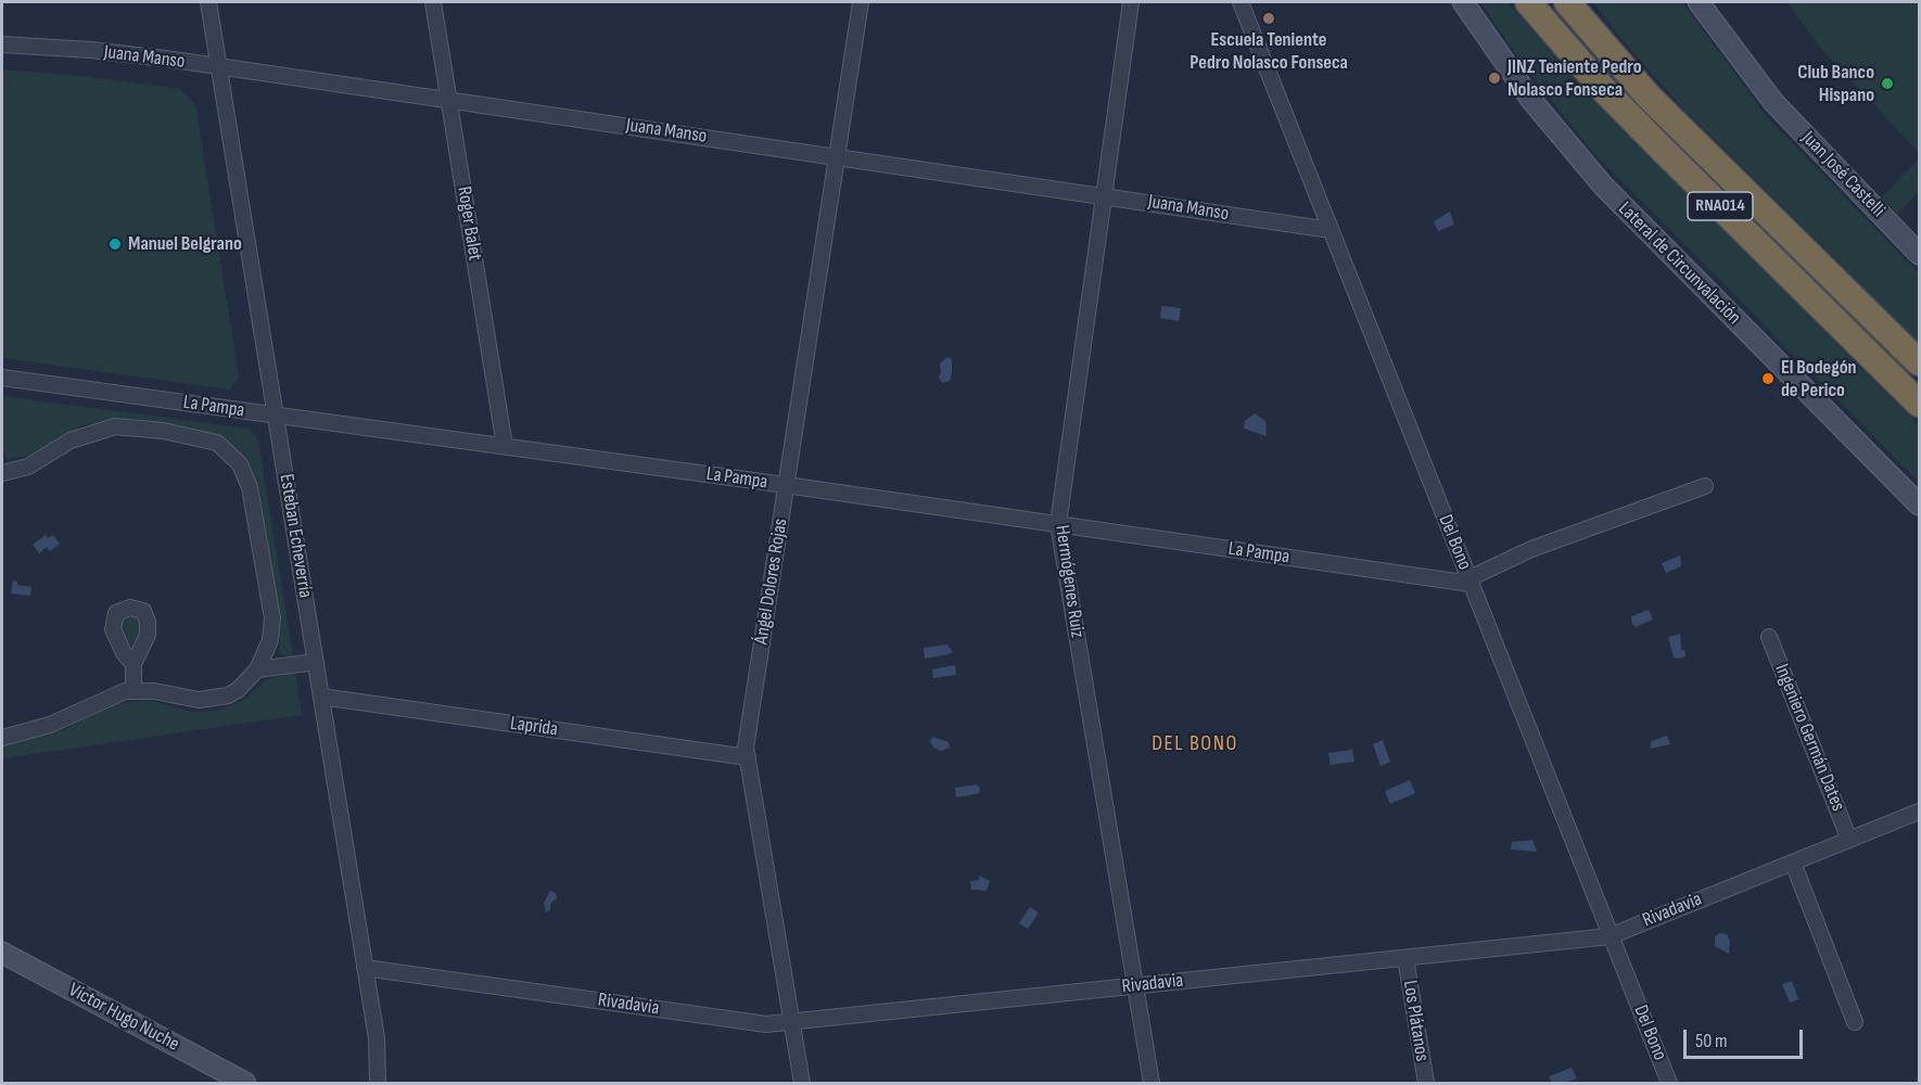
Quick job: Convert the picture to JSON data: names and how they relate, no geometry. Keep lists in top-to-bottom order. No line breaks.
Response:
{"streets":{"highway":["RNA014"],"street":["Juana Manso","Juan José Castelli","Roger Balet","Lateral de Circunvalación","La Pampa","Esteban Echeverría","Del Bono","Ángel Dolores Rojas","Hermógenes Ruiz","Laprida","Ingeniero Germán Dates","Rivadavia","Víctor Hugo Nuche","Los Plátanos"]},"crossings":[["Juana Manso","Roger Balet"],["Juana Manso","Esteban Echeverría"],["Juana Manso","Del Bono"],["Juana Manso","Ángel Dolores Rojas"],["Juana Manso","Hermógenes Ruiz"],["Roger Balet","La Pampa"],["La Pampa","Esteban Echeverría"],["La Pampa","Del Bono"],["La Pampa","Ángel Dolores Rojas"],["La Pampa","Hermógenes Ruiz"],["Esteban Echeverría","Laprida"],["Esteban Echeverría","Rivadavia"],["Del Bono","Rivadavia"],["Ángel Dolores Rojas","Laprida"],["Ángel Dolores Rojas","Rivadavia"],["Hermógenes Ruiz","Rivadavia"],["Ingeniero Germán Dates","Rivadavia"],["Rivadavia","Los Plátanos"]],"districts":["DEL BONO"],"places":["Escuela Teniente Pedro Nolasco Fonseca","JINZ Teniente Pedro Nolasco Fonseca","Club Banco Hispano","Manuel Belgrano","El Bodegón de Perico"],"scale_bar":"50 m"}
